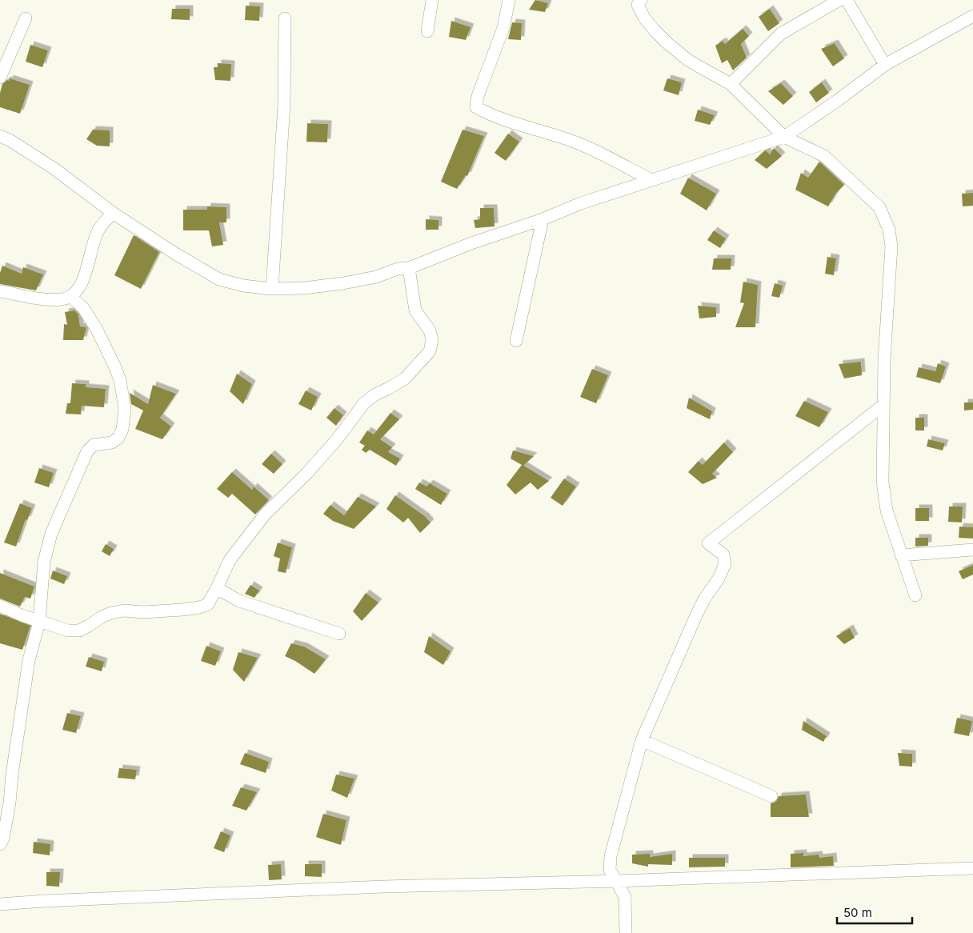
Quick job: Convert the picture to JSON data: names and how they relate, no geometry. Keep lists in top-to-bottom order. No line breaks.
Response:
{"scale_bar":"50 m"}
